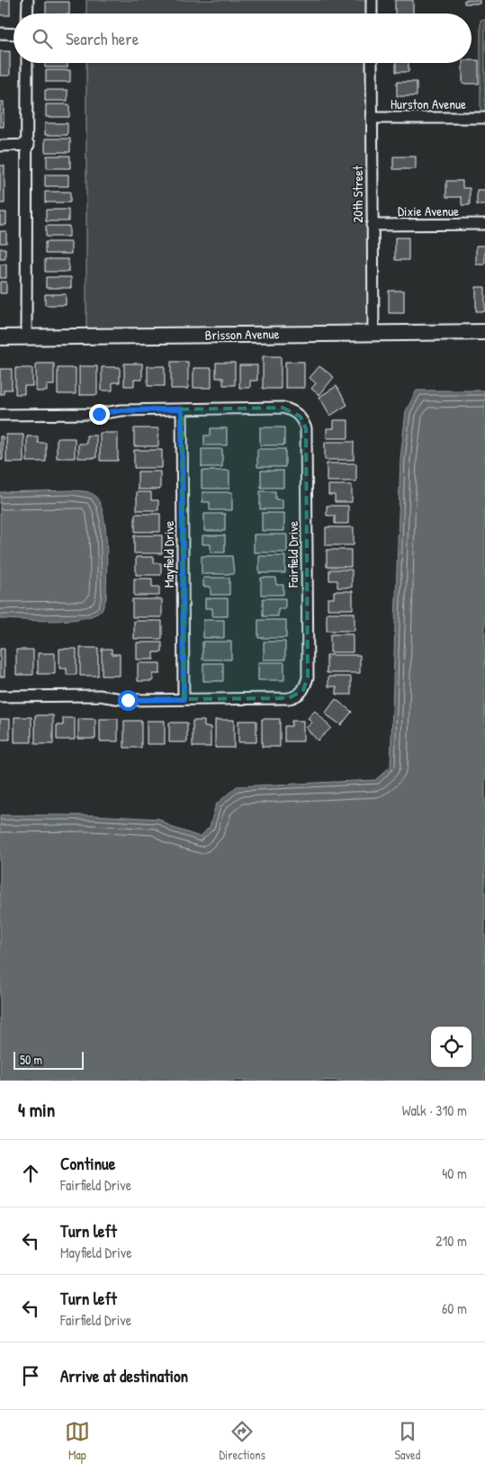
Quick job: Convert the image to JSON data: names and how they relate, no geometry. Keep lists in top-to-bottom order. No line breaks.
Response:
{"streets":{"street":["Hurston Avenue","20th Street","Dixie Avenue","Brisson Avenue","Mayfield Drive","Fairfield Drive"]},"crossings":[["Hurston Avenue","20th Street"],["20th Street","Dixie Avenue"],["20th Street","Brisson Avenue"],["Mayfield Drive","Fairfield Drive"]],"scale_bar":"50 m","page":{"search":"Search here","scale":"50 m","heading":["4 min","Walk · 310 m"],"list":[["Continue","Fairfield Drive","40 m"],["Turn left","Mayfield Drive","210 m"],["Turn left","Fairfield Drive","60 m"],"Arrive at destination"],"nav":["Map","Directions","Saved"]}}
